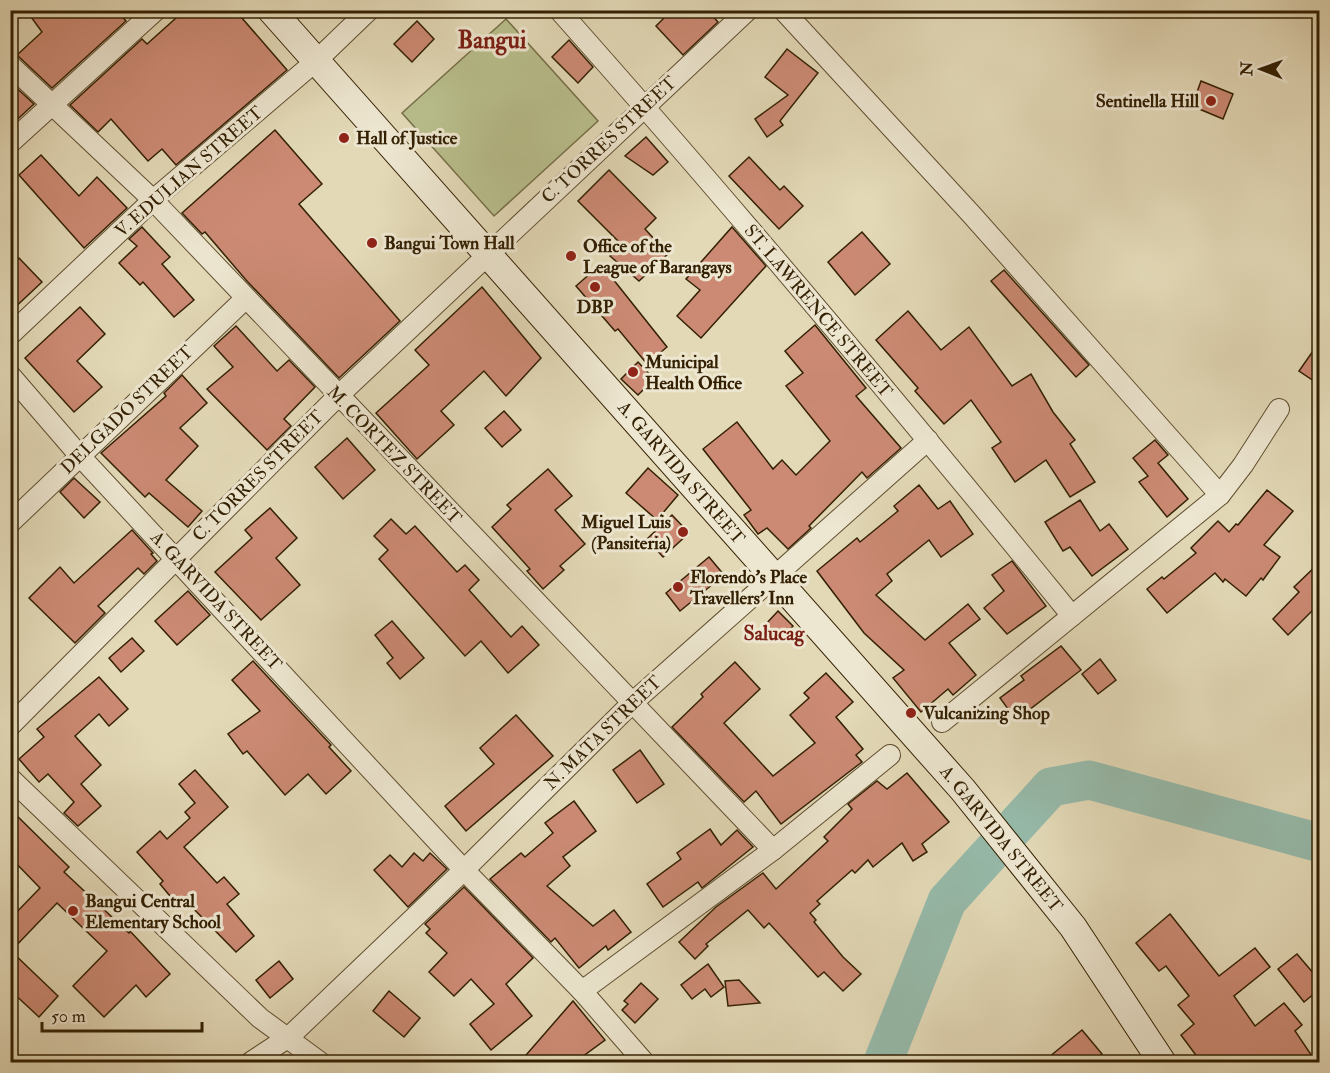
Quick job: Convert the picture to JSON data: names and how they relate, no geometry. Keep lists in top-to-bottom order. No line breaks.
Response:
{"streets":{"main road":["A. GARVIDA STREET"],"street":["C. TORRES STREET","V. EDULIAN STREET","ST. LAWRENCE STREET","DELGADO STREET","M. CORTEZ STREET","N. MATA STREET"]},"crossings":[["C. TORRES STREET","ST. LAWRENCE STREET"],["C. TORRES STREET","M. CORTEZ STREET"],["C. TORRES STREET","A. GARVIDA STREET"],["V. EDULIAN STREET","M. CORTEZ STREET"],["V. EDULIAN STREET","A. GARVIDA STREET"],["ST. LAWRENCE STREET","N. MATA STREET"],["DELGADO STREET","M. CORTEZ STREET"],["DELGADO STREET","A. GARVIDA STREET"],["M. CORTEZ STREET","N. MATA STREET"],["A. GARVIDA STREET","N. MATA STREET"]],"districts":["Bangui","Salucag"],"places":["Sentinella Hill","Hall of Justice","Bangui Town Hall","Office of the League of Barangays","DBP","Municipal Health Office","Miguel Luis (Pansiteria)","Florendo's Place Travellers' Inn","Vulcanizing Shop","Bangui Central Elementary School"],"scale_bar":"50 m","north":"left"}
